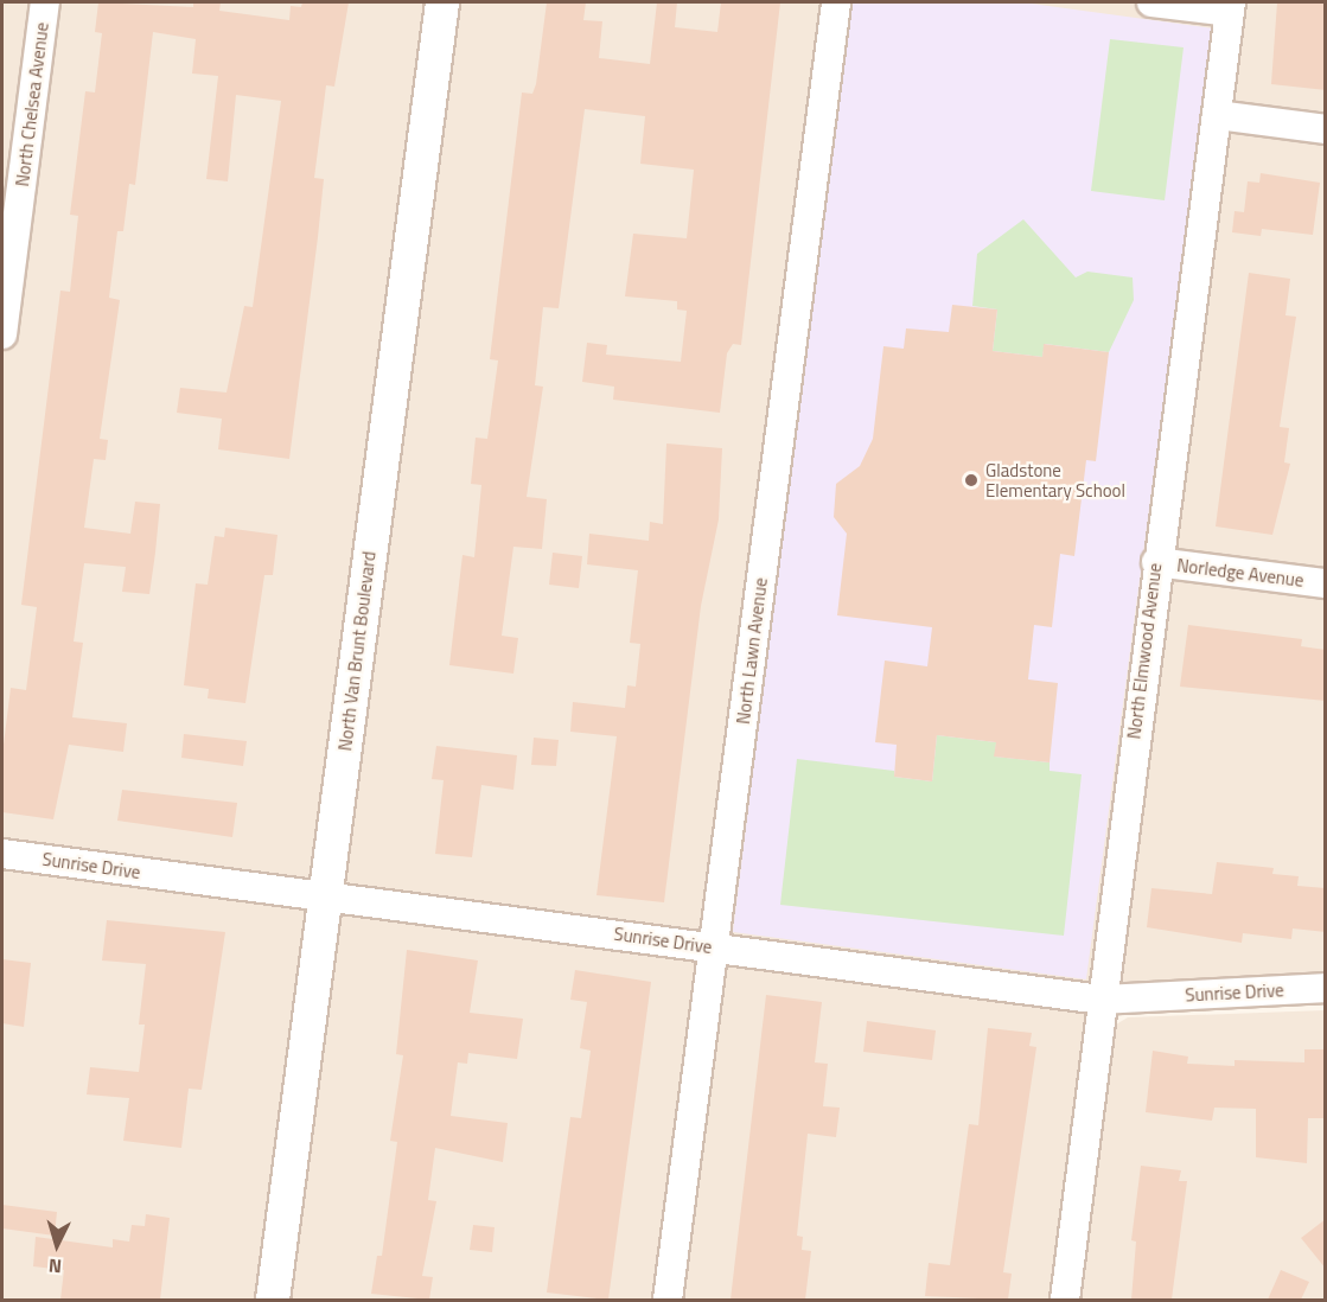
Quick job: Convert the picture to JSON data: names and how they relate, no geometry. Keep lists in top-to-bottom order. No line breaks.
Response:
{"streets":{"street":["North Chelsea Avenue","Norledge Avenue","North Van Brunt Boulevard","North Lawn Avenue","North Elmwood Avenue","Sunrise Drive"]},"crossings":[["Norledge Avenue","North Elmwood Avenue"],["North Van Brunt Boulevard","Sunrise Drive"],["North Lawn Avenue","Sunrise Drive"],["North Elmwood Avenue","Sunrise Drive"]],"places":["Gladstone Elementary School"],"north":"bottom"}
